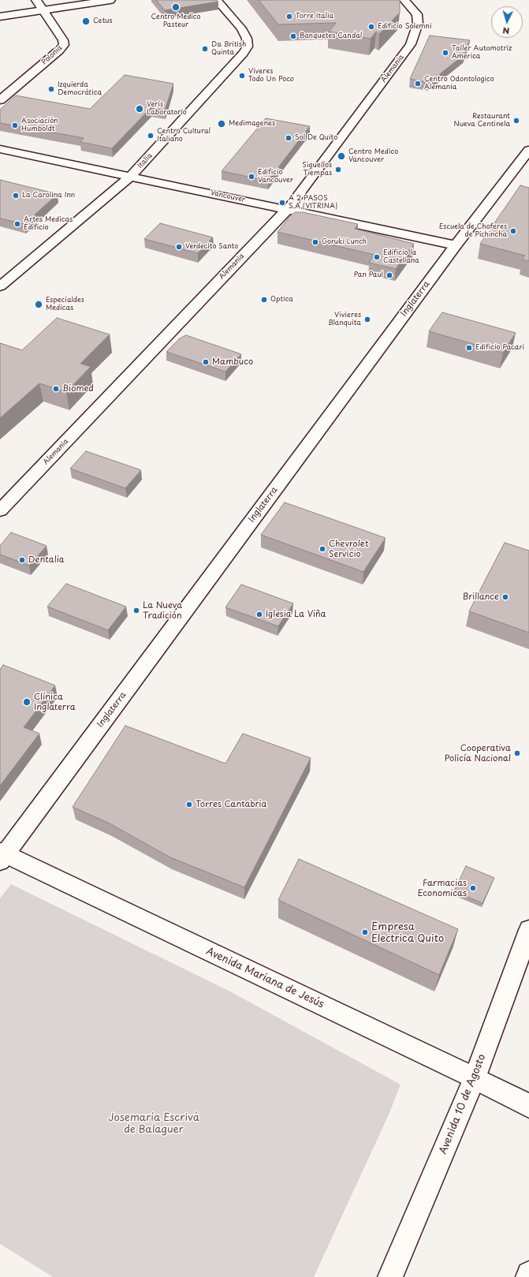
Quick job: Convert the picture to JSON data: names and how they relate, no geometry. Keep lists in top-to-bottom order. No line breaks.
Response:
{"streets":{"street":["Polonia","Alemania","Italia","Vancouver","Inglaterra","Avenida Mariana de Jesús","Avenida 10 de Agosto"]},"crossings":[["Alemania","Vancouver"],["Italia","Vancouver"],["Vancouver","Inglaterra"],["Inglaterra","Avenida Mariana de Jesús"],["Avenida Mariana de Jesús","Avenida 10 de Agosto"]],"parks":["Josemaría Escrivá de Balaguer"],"places":["Centro Medico Pasteur","Torre Italia","Cetus","Edificio Solemni","Banquetes Candal","Da British Quinta","Taller Automotriz America","Viveres Todo Un Poco","Centro Odontologico Alemania","Izquierda Democrática","Veris Laboratorio","Restaurant Nueva Centinela","Medimagenes","Asociación Humboldt","Centro Cultural Italiano","Sol De Quito","Centro Medico Vancouver","Siguellos Tiempas","Edificio Vancouver","La Carolina Inn","A 2 PASOS S.A (VITRINA)","Artes Medicas Edificio","Escuela de Choferes de Pichincha","Goruki Lunch","Verdecito Santo","Edificio la Castellana","Pan Paul","Optica","Especialdes Medicas","Vivieres Blanquita","Edificio Pacari","Mambuco","Biomed","Chevrolet Servicio","Dentalia","Brillance","La Nueva Tradición","Iglesia La Viña","Clínica Inglaterra","Cooperativa Policía Nacional","Torres Cantabria","Farmacias Economicas","Empresa Electrica Quito"],"north":"bottom"}
